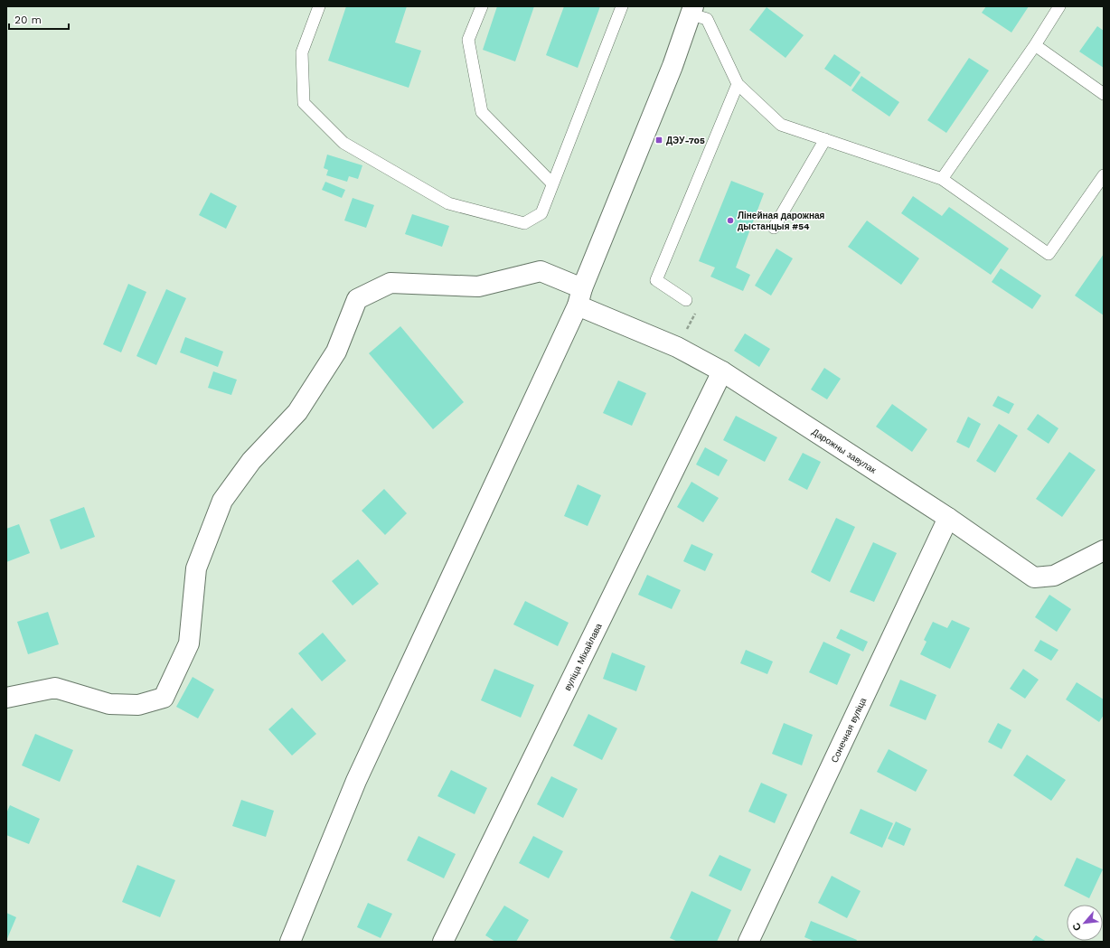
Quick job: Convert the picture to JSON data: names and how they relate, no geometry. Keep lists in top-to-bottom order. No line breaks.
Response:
{"streets":{"street":["Дарожны завулак","вуліца Міхайлава","Сонечная вуліца"]},"crossings":[["Дарожны завулак","вуліца Міхайлава"],["Дарожны завулак","Сонечная вуліца"]],"places":{"transit":["ДЭУ-705"],"other":["Лінейная дарожная дыстанцыя #54"]},"scale_bar":"20 m","north":"bottom left"}
